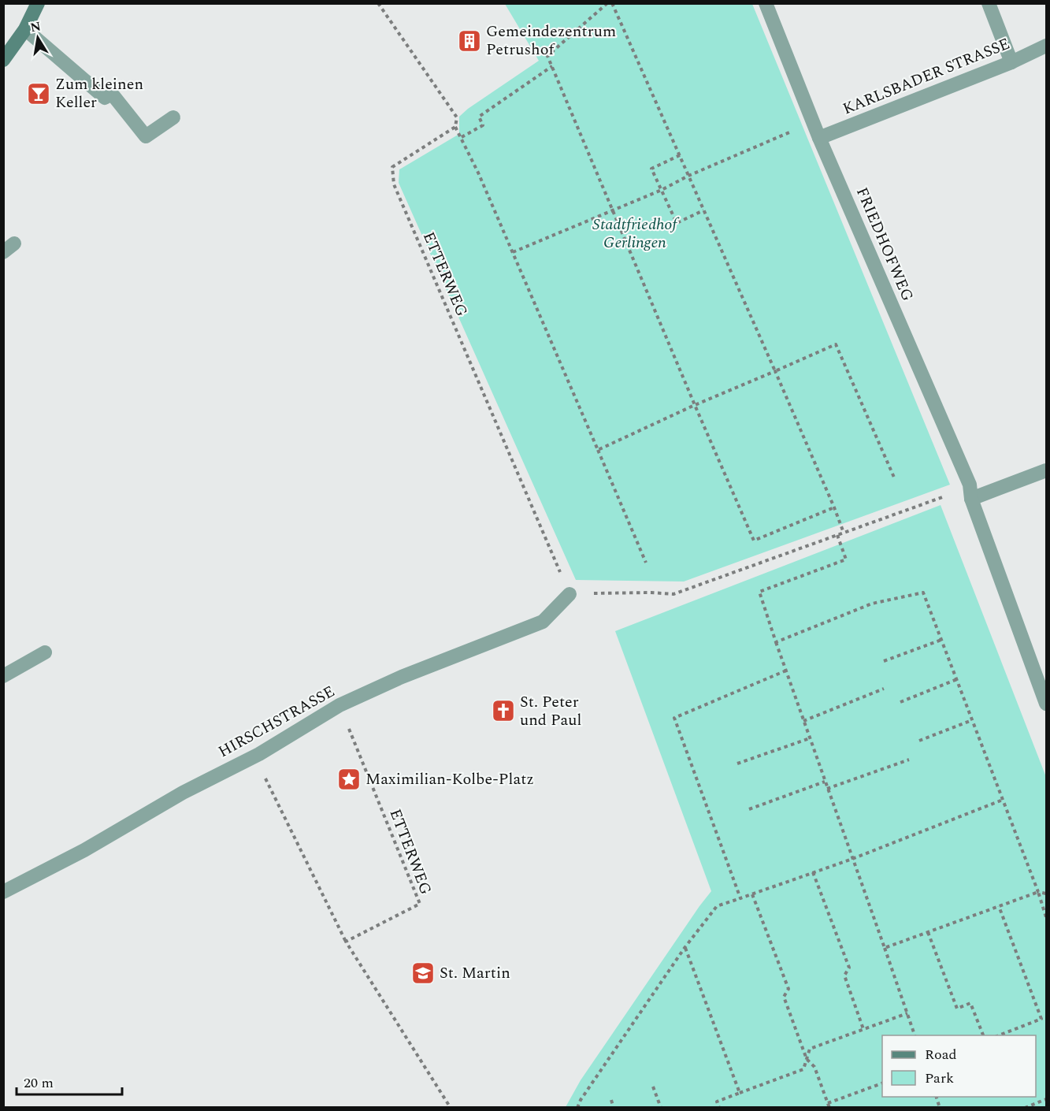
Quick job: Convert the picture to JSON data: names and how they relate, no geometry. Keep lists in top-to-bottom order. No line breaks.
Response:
{"streets":{"street":["KARLSBADER STRASSE","FRIEDHOFWEG","HIRSCHSTRASSE"],"path":["ETTERWEG"]},"crossings":[["KARLSBADER STRASSE","FRIEDHOFWEG"],["ETTERWEG","HIRSCHSTRASSE"]],"parks":["Stadtfriedhof Gerlingen"],"places":{"building":["Gemeindezentrum Petrushof"],"bar":["Zum kleinen Keller"],"church":["St. Peter und Paul"],"place":["Maximilian-Kolbe-Platz"],"school or university":["St. Martin"]},"legend":["Road","Park"],"scale_bar":"20 m","north":"top"}
